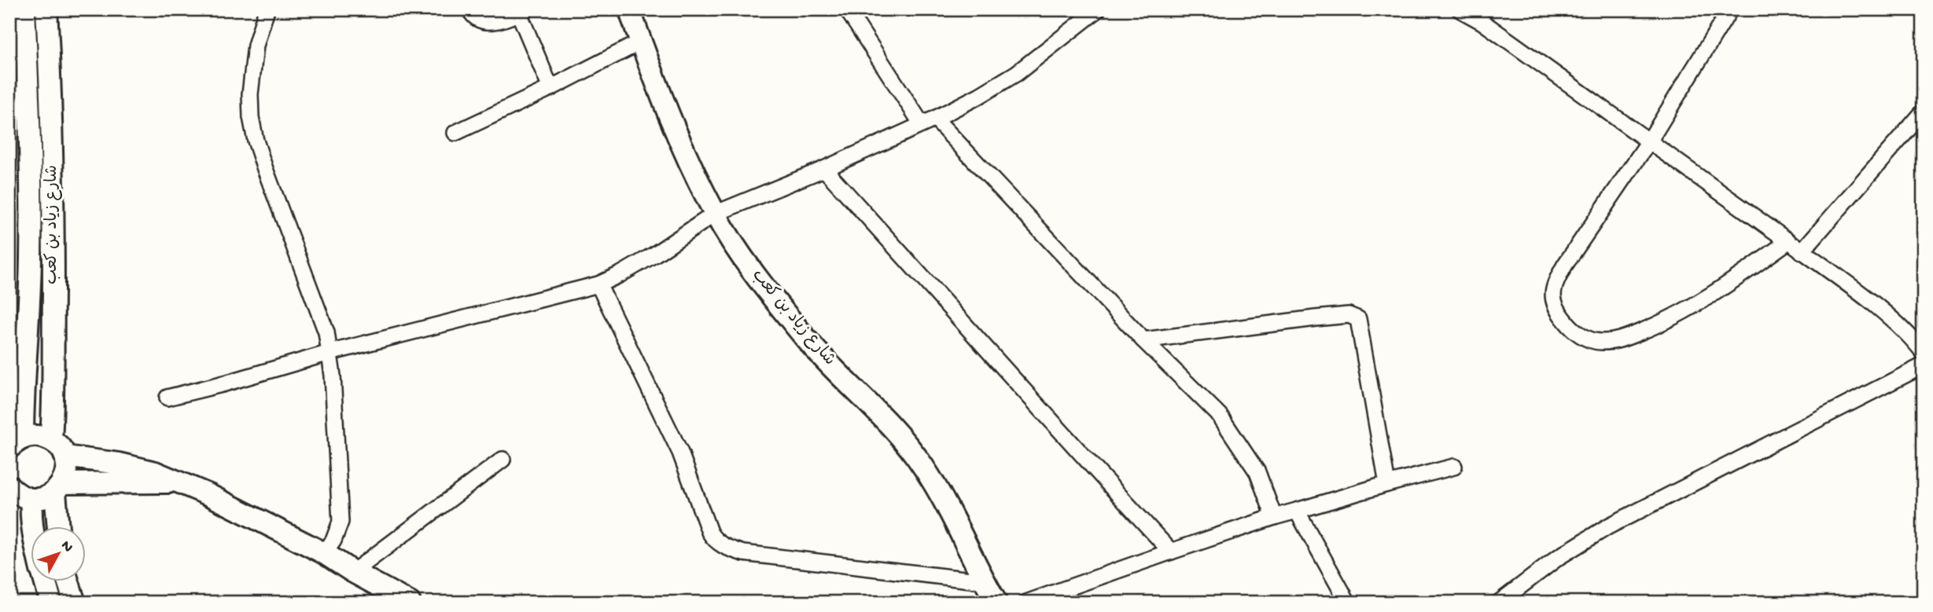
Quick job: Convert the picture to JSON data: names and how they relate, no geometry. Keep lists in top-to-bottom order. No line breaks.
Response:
{"streets":{"street":["شارع زياد بن كعب"]},"north":"top right"}
